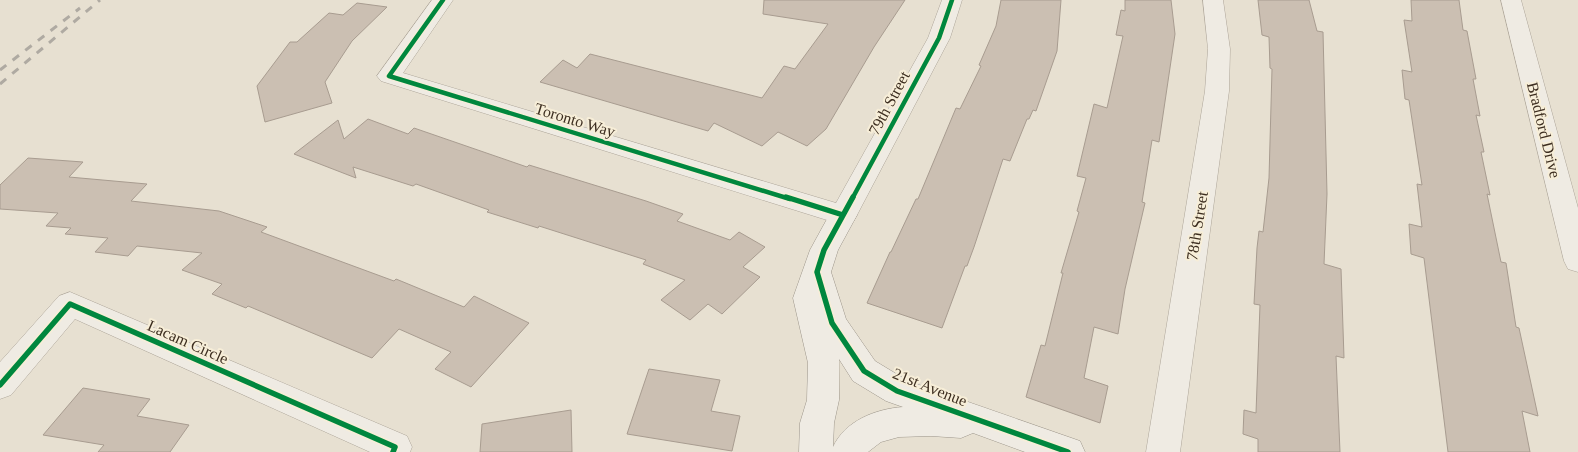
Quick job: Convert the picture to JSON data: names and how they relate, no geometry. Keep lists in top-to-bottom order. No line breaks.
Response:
{"streets":{"street":["79th Street","Toronto Way","Bradford Drive","78th Street","Lacam Circle","21st Avenue"]},"crossings":[["79th Street","Toronto Way"]]}
